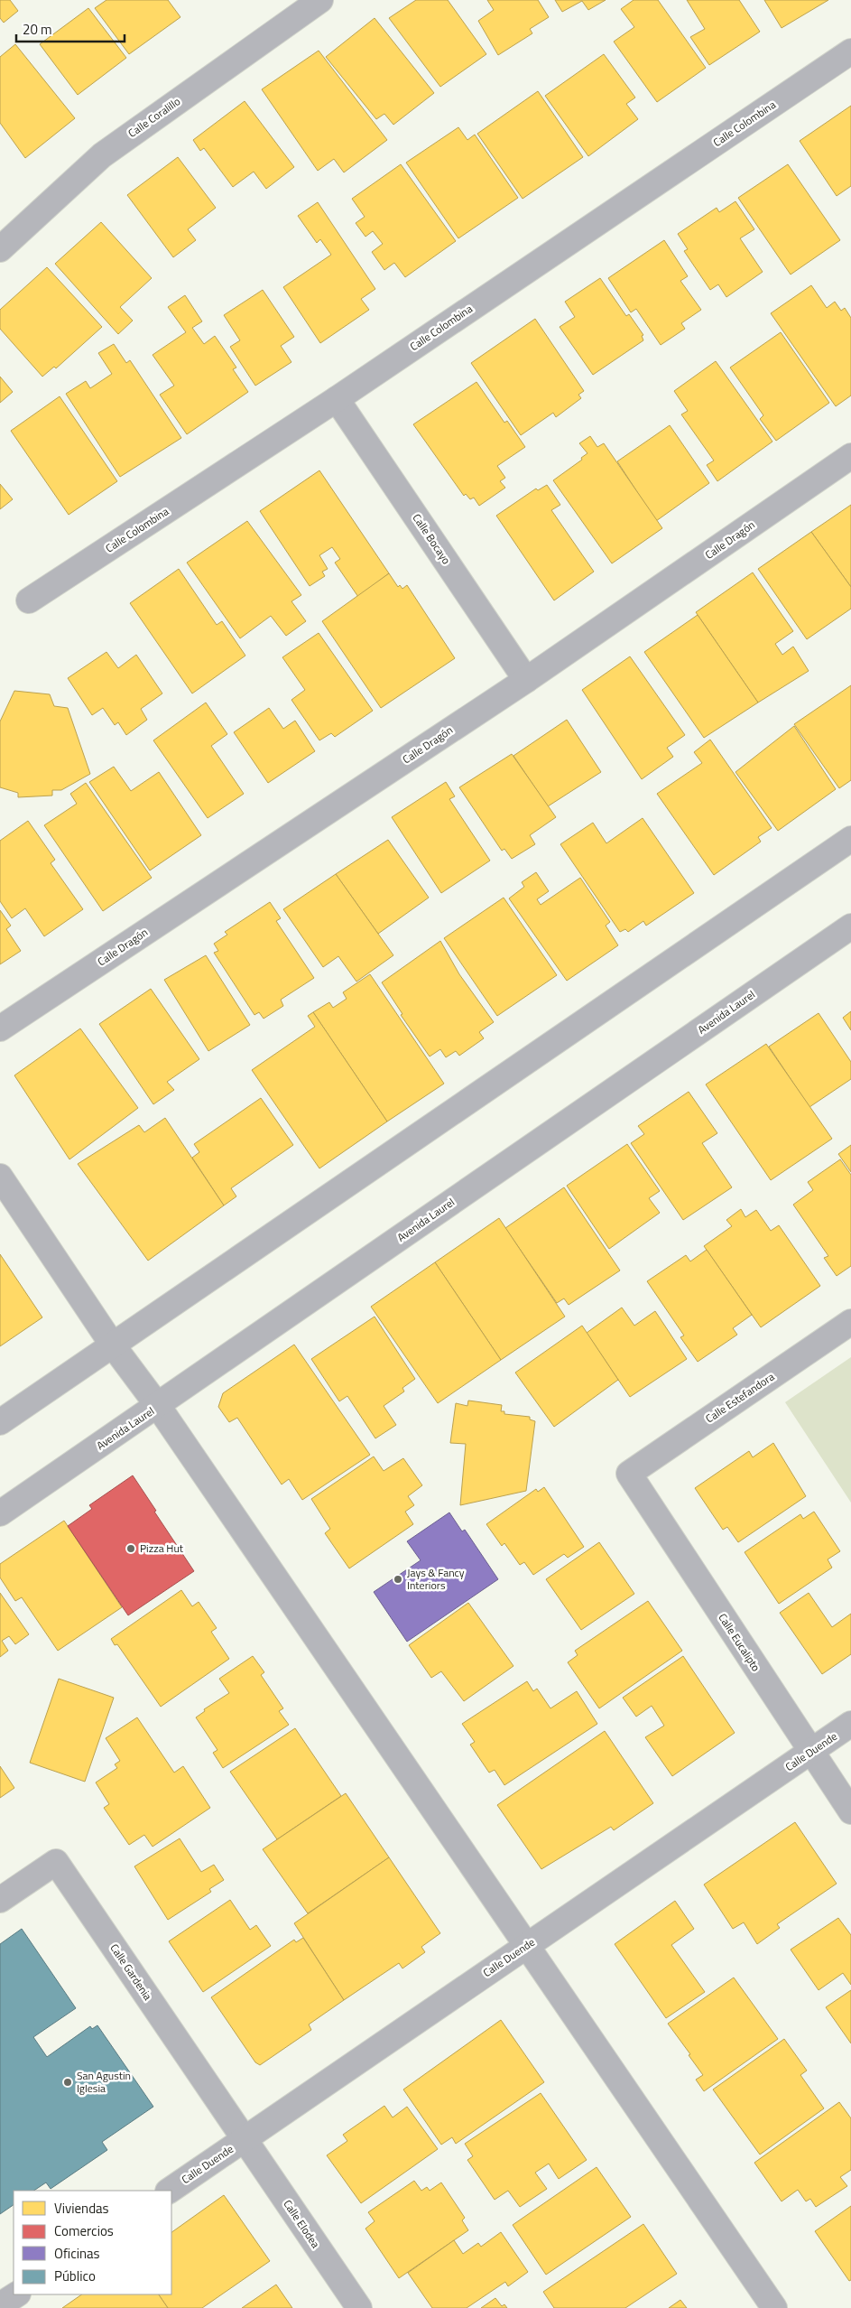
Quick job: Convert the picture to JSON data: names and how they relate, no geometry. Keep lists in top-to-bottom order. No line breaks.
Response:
{"streets":{"street":["Calle Coralillo","Calle Colombina","Calle Bocayo","Calle Dragón","Avenida Laurel","Calle Estefandora","Calle Eucalipto","Calle Duende","Calle Gardenia","Calle Elodea"]},"crossings":[["Calle Colombina","Calle Bocayo"],["Calle Bocayo","Calle Dragón"],["Calle Estefandora","Calle Eucalipto"],["Calle Eucalipto","Calle Duende"],["Calle Duende","Calle Gardenia"],["Calle Duende","Calle Elodea"],["Calle Gardenia","Calle Elodea"]],"places":["Pizza Hut","Jays & Fancy Interiors","San Agustin Iglesia"],"legend":["Viviendas","Comercios","Oficinas","Público"],"scale_bar":"20 m"}
